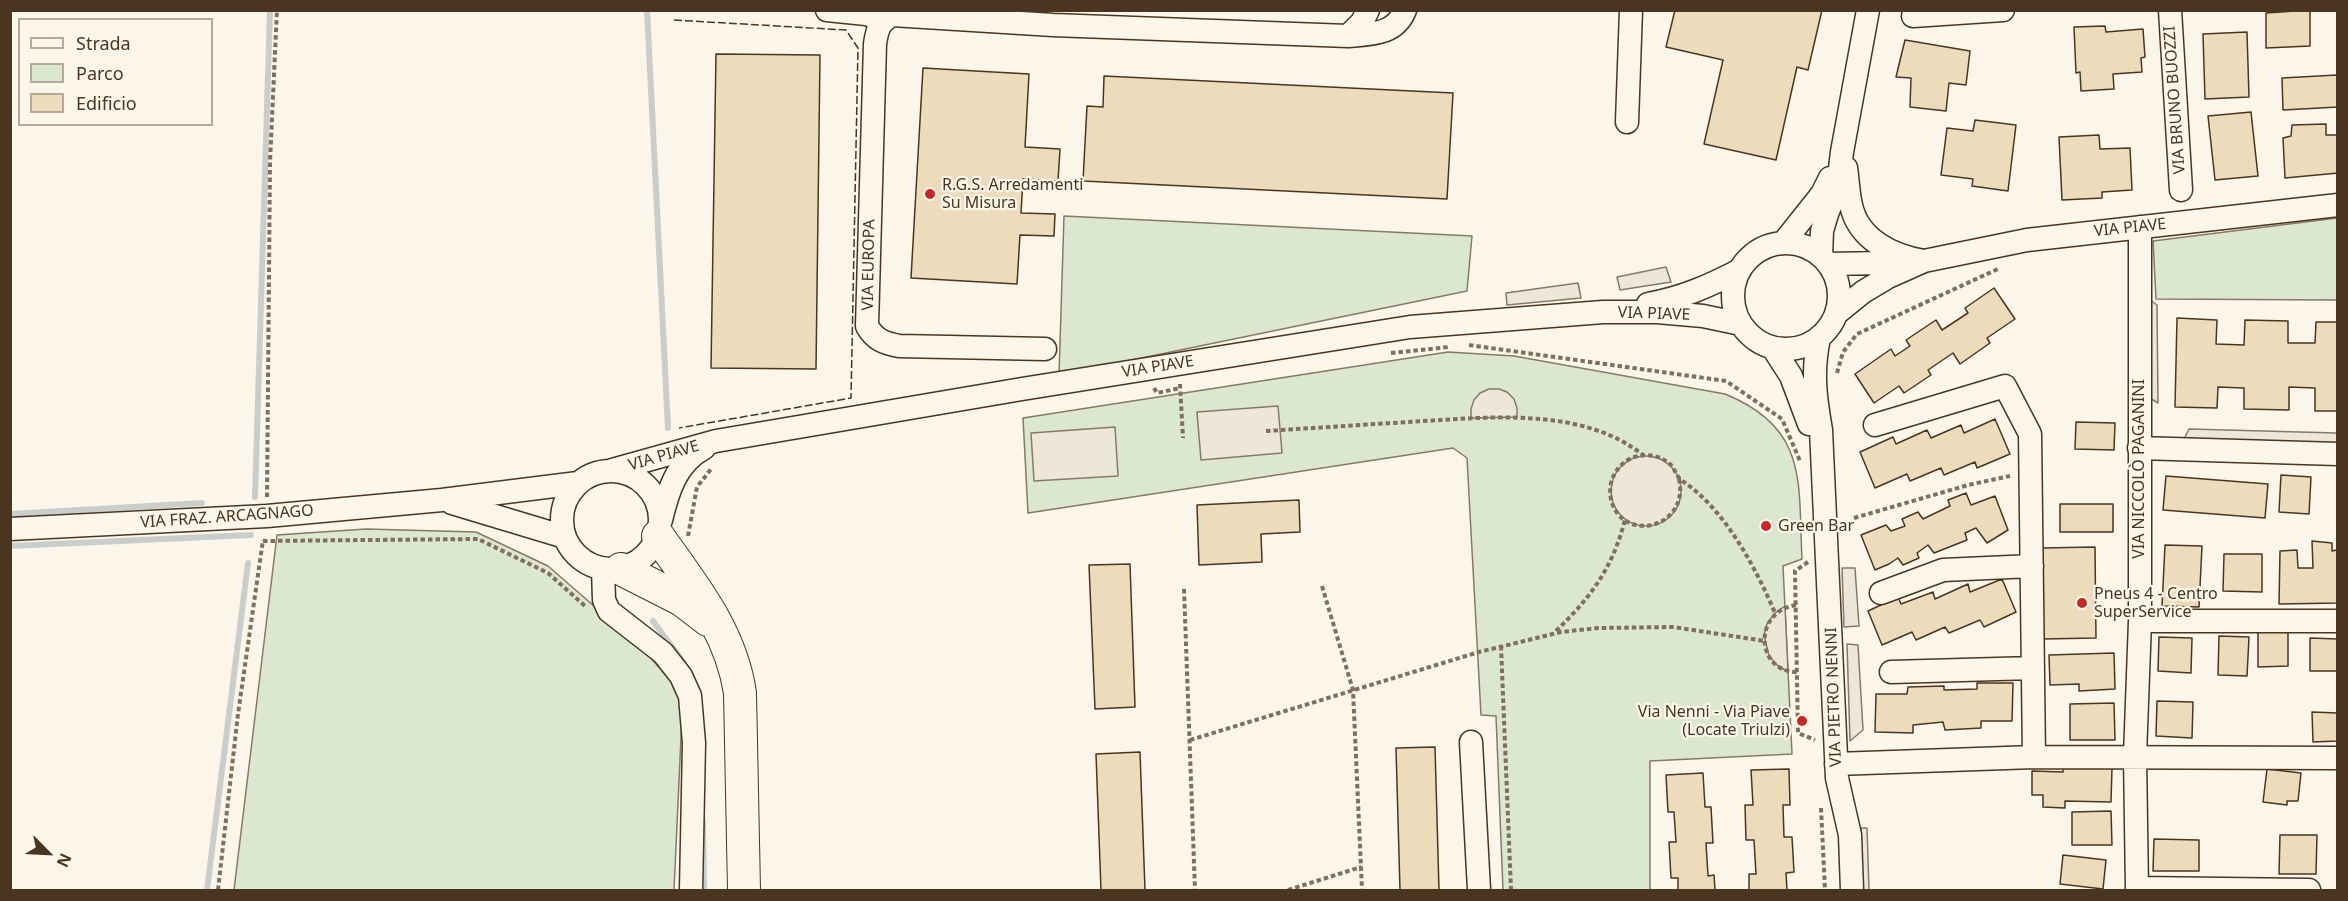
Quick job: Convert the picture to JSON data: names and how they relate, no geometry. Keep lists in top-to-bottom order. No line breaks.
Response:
{"streets":{"street":["VIA BRUNO BUOZZI","VIA PIAVE","VIA EUROPA","VIA NICCOLÒ PAGANINI","VIA FRAZ. ARCAGNAGO","VIA PIETRO NENNI"]},"crossings":[["VIA PIAVE","VIA NICCOLÒ PAGANINI"],["VIA PIAVE","VIA FRAZ. ARCAGNAGO"],["VIA PIAVE","VIA PIETRO NENNI"]],"places":["R.G.S. Arredamenti Su Misura","Green Bar","Pneus 4 - Centro SuperService","Via Nenni - Via Piave (Locate Triulzi)"],"legend":["Strada","Parco","Edificio"],"north":"bottom right"}
